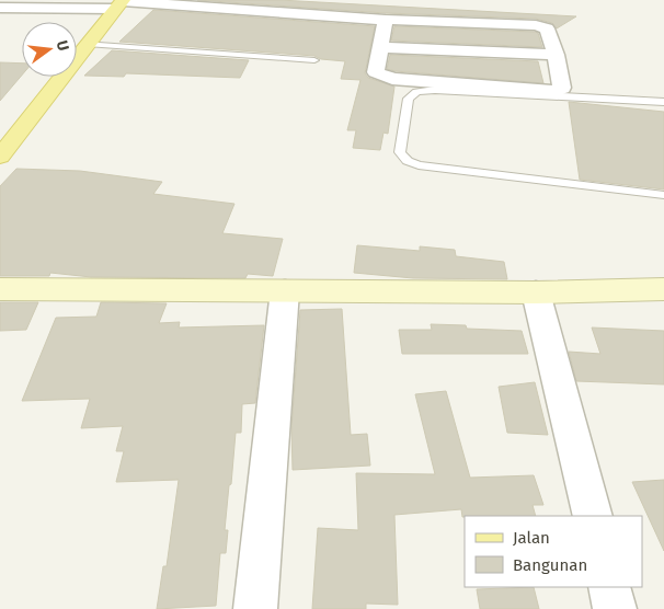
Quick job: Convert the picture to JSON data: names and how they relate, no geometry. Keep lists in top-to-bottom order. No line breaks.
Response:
{"legend":["Jalan","Bangunan"],"north":"right"}
